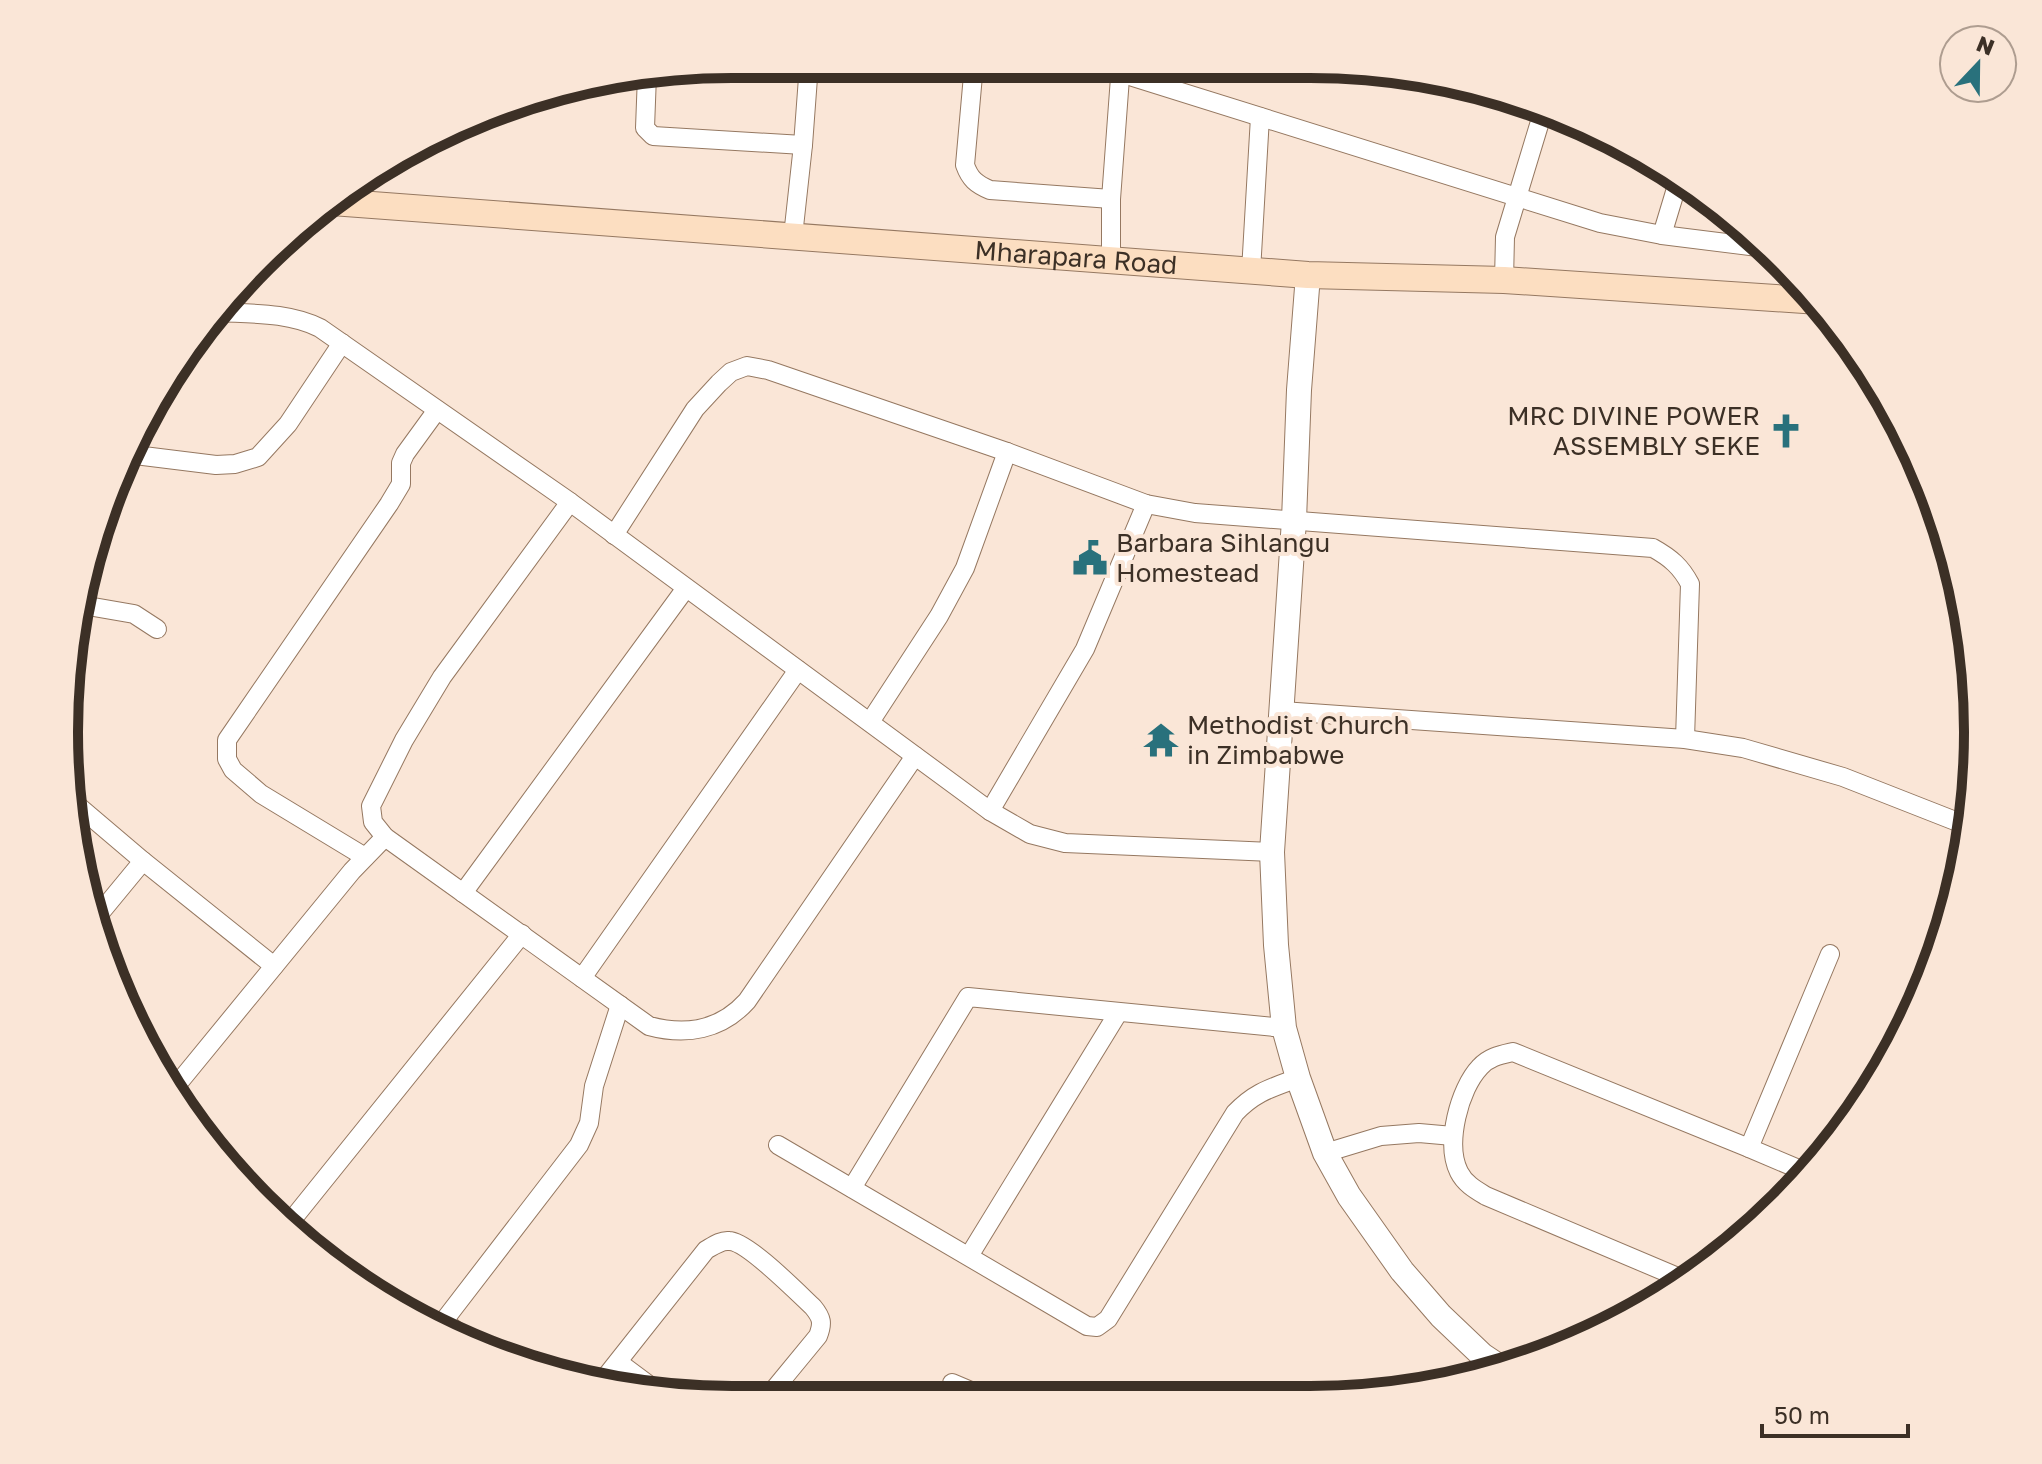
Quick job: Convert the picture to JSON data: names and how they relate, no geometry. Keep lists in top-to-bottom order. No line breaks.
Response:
{"streets":{"main road":["Mharapara Road"]},"places":{"church":["MRC DIVINE POWER ASSEMBLY SEKE"],"public building":["Barbara Sihlangu Homestead"],"temple":["Methodist Church in Zimbabwe"]},"scale_bar":"50 m","north":"top"}
